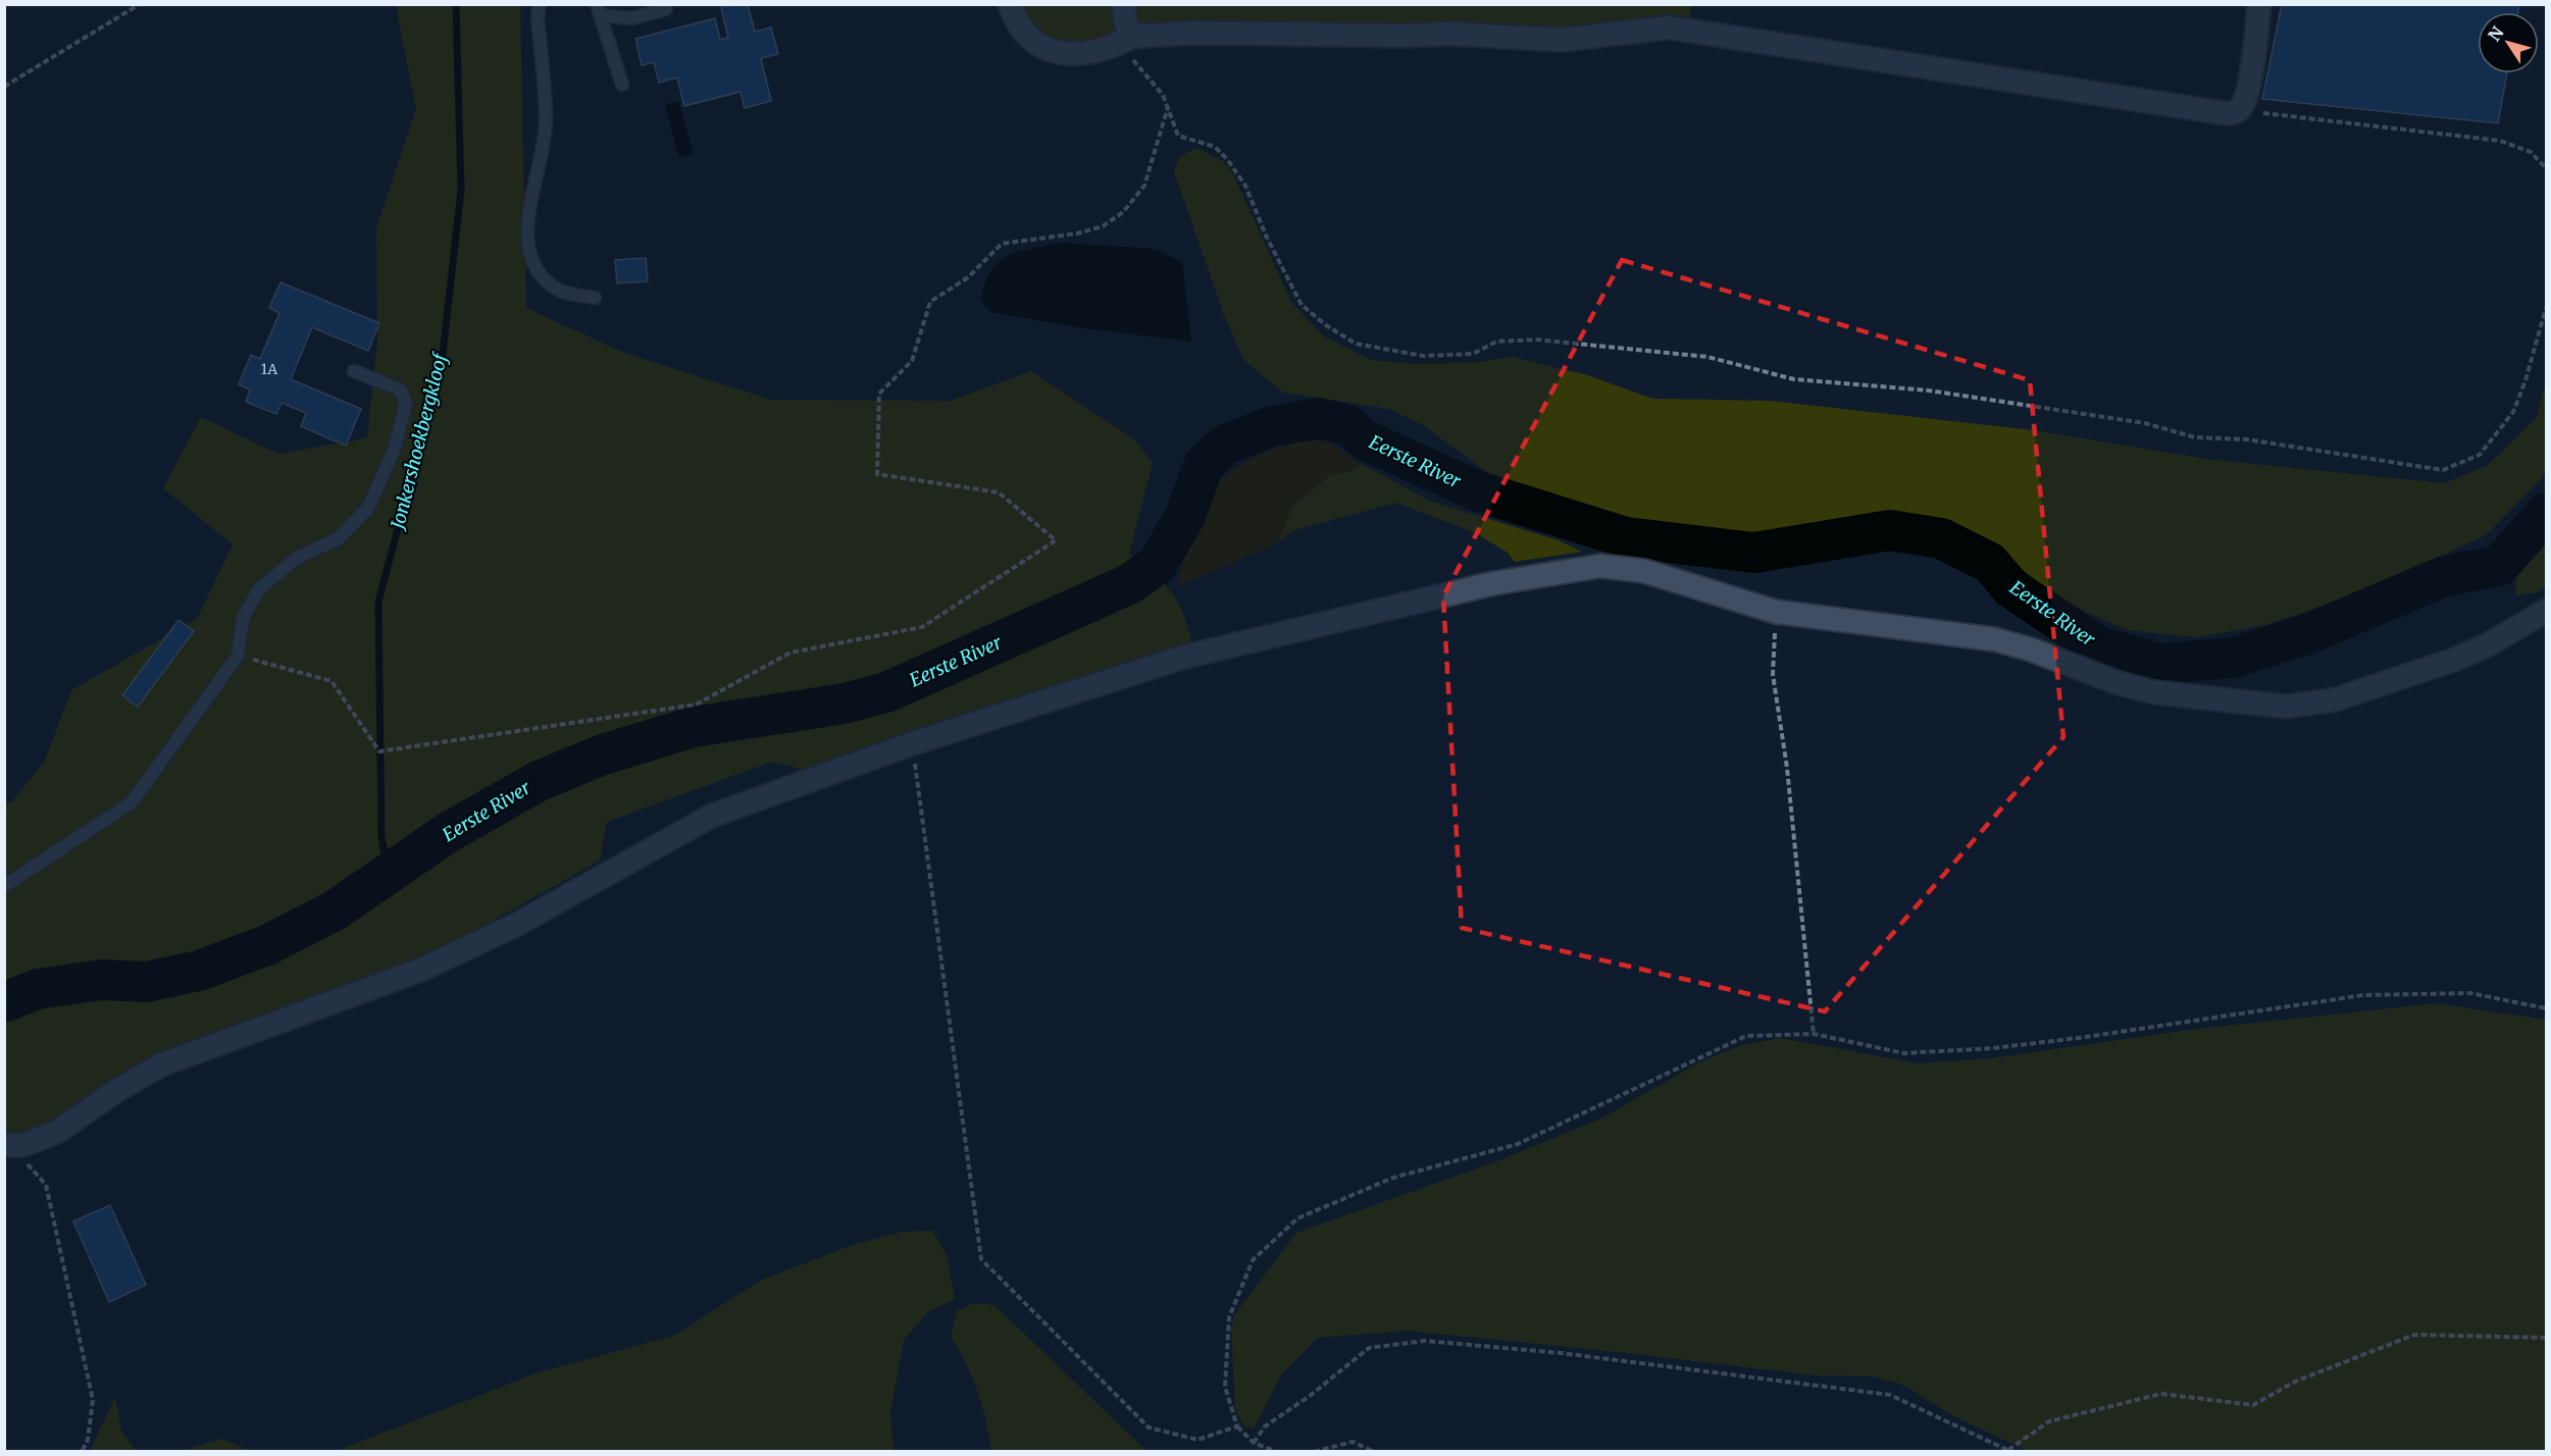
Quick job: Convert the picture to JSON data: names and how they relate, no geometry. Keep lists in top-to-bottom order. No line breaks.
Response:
{"water":["Jonkershoekbergkloof","Eerste River"],"house_numbers":["1A"],"north":"top left"}
